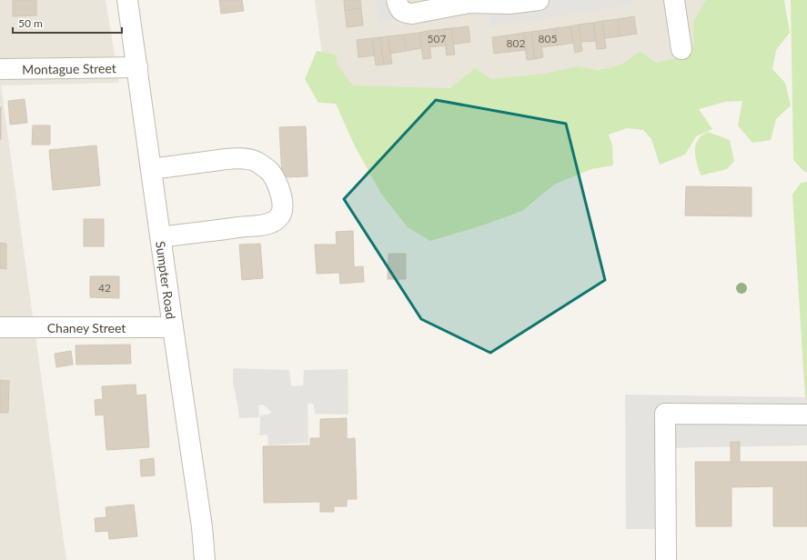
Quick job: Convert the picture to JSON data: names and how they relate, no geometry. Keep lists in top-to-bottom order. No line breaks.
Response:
{"streets":{"street":["Montague Street","Sumpter Road","Chaney Street"]},"crossings":[["Montague Street","Sumpter Road"],["Sumpter Road","Chaney Street"]],"house_numbers":["507","805","802","42"],"scale_bar":"50 m"}
